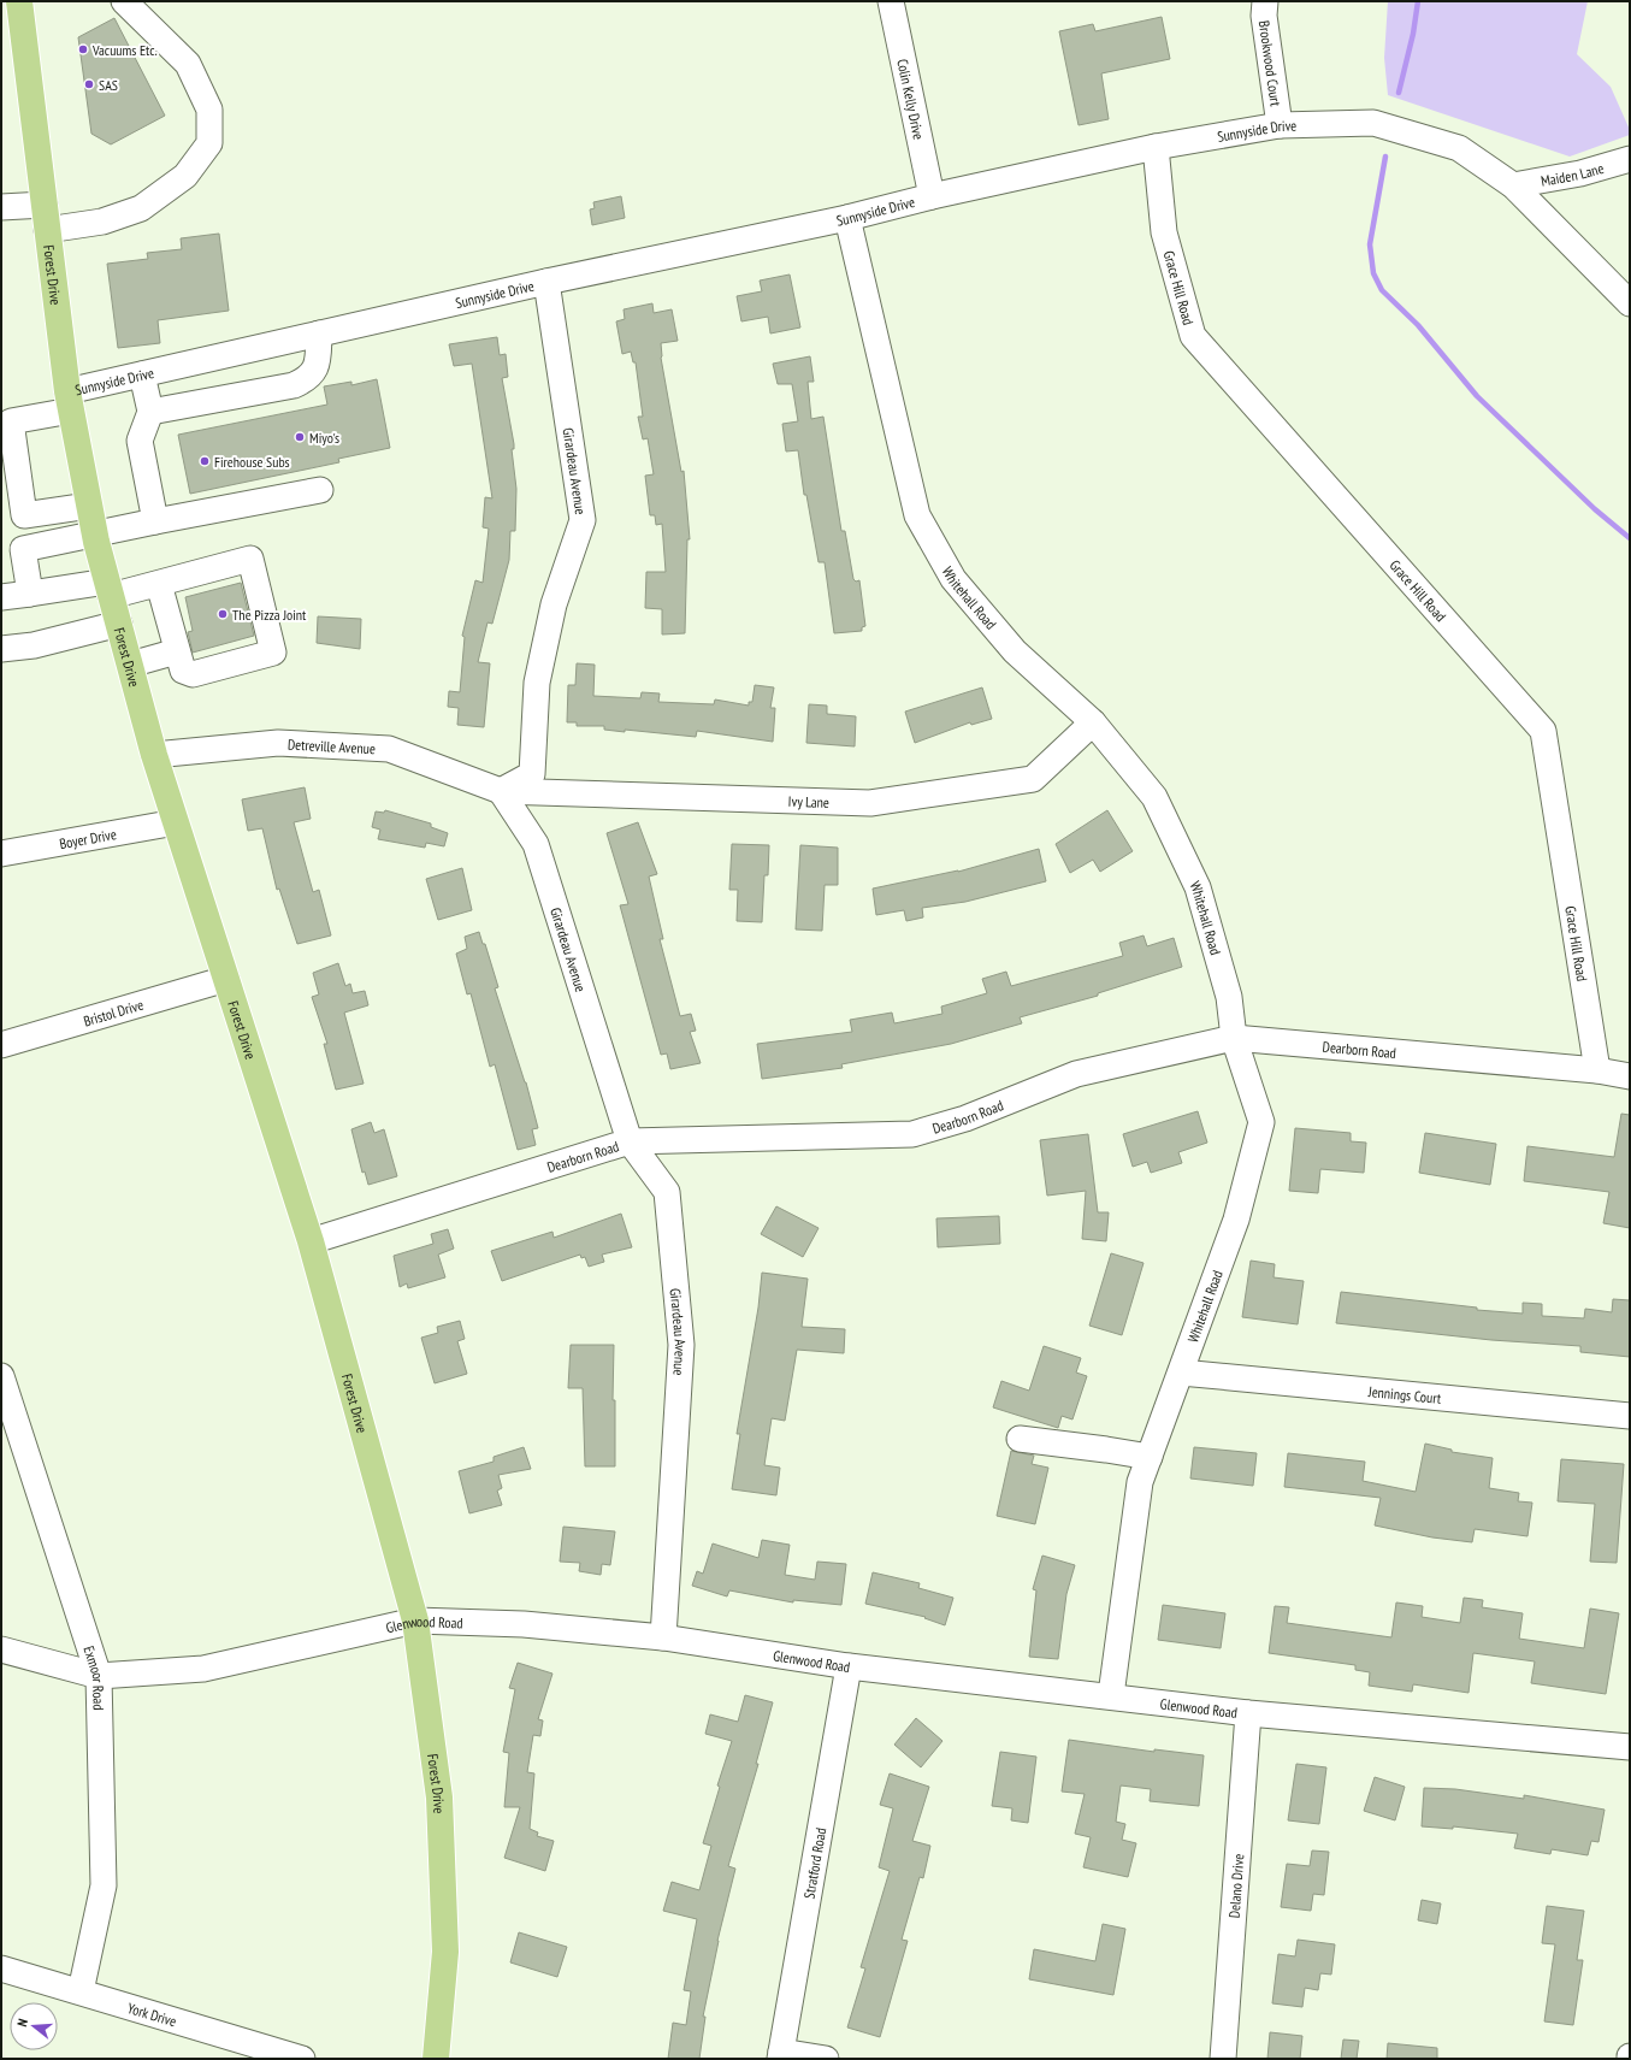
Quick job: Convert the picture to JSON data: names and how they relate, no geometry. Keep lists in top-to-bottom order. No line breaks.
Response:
{"streets":{"main road":["Forest Drive"],"street":["Brookwood Court","Colin Kelly Drive","Sunnyside Drive","Maiden Lane","Grace Hill Road","Girardeau Avenue","Whitehall Road","Detreville Avenue","Ivy Lane","Boyer Drive","Bristol Drive","Dearborn Road","Jennings Court","Glenwood Road","Exmoor Road","Stratford Road","Delano Drive","York Drive"]},"crossings":[["Brookwood Court","Sunnyside Drive"],["Colin Kelly Drive","Sunnyside Drive"],["Sunnyside Drive","Maiden Lane"],["Sunnyside Drive","Forest Drive"],["Sunnyside Drive","Grace Hill Road"],["Sunnyside Drive","Girardeau Avenue"],["Sunnyside Drive","Whitehall Road"],["Forest Drive","Detreville Avenue"],["Forest Drive","Boyer Drive"],["Forest Drive","Bristol Drive"],["Forest Drive","Dearborn Road"],["Forest Drive","Glenwood Road"],["Grace Hill Road","Dearborn Road"],["Girardeau Avenue","Detreville Avenue"],["Girardeau Avenue","Ivy Lane"],["Girardeau Avenue","Dearborn Road"],["Girardeau Avenue","Glenwood Road"],["Whitehall Road","Ivy Lane"],["Whitehall Road","Dearborn Road"],["Whitehall Road","Jennings Court"],["Whitehall Road","Glenwood Road"],["Detreville Avenue","Ivy Lane"],["Glenwood Road","Exmoor Road"],["Glenwood Road","Stratford Road"],["Glenwood Road","Delano Drive"],["Exmoor Road","York Drive"]],"places":["Vacuums Etc.","SAS","Miyo's","Firehouse Subs","The Pizza Joint"],"north":"left"}
